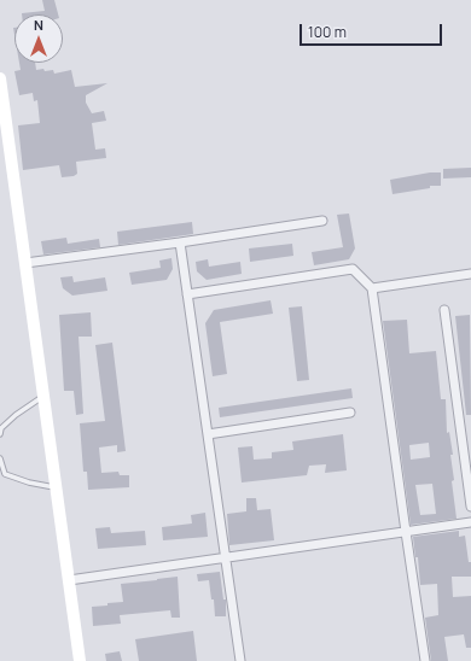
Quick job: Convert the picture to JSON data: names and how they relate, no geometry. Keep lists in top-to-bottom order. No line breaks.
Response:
{"scale_bar":"100 m","north":"top"}
